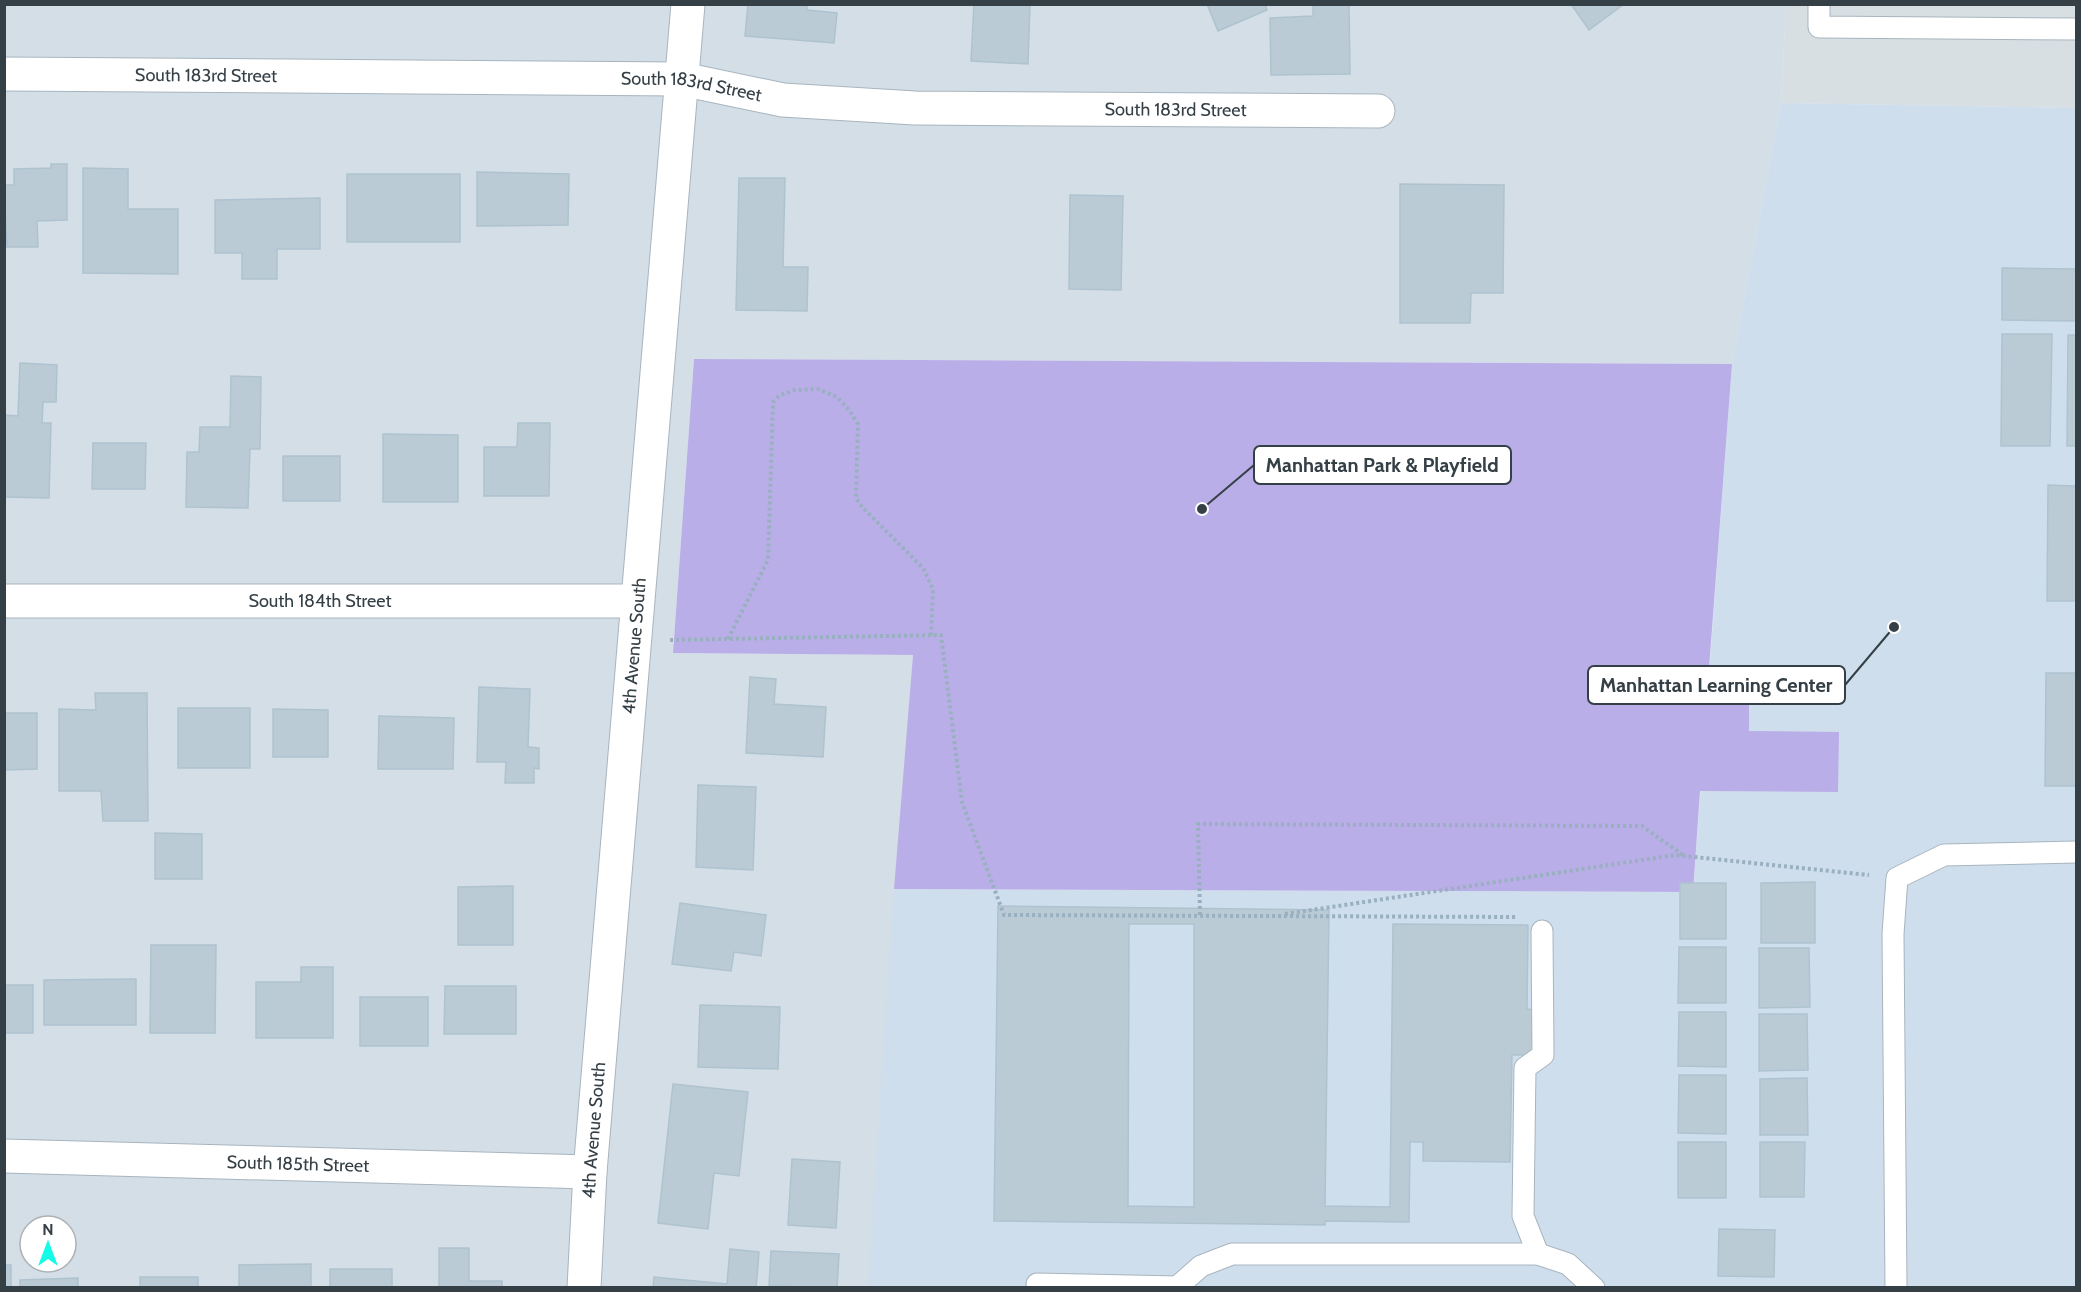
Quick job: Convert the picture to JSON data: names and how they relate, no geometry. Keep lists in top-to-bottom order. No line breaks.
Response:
{"streets":{"street":["South 183rd Street","South 184th Street","4th Avenue South","South 185th Street"]},"crossings":[["South 183rd Street","4th Avenue South"],["South 184th Street","4th Avenue South"],["4th Avenue South","South 185th Street"]],"places":["Manhattan Park & Playfield","Manhattan Learning Center"],"north":"top"}
